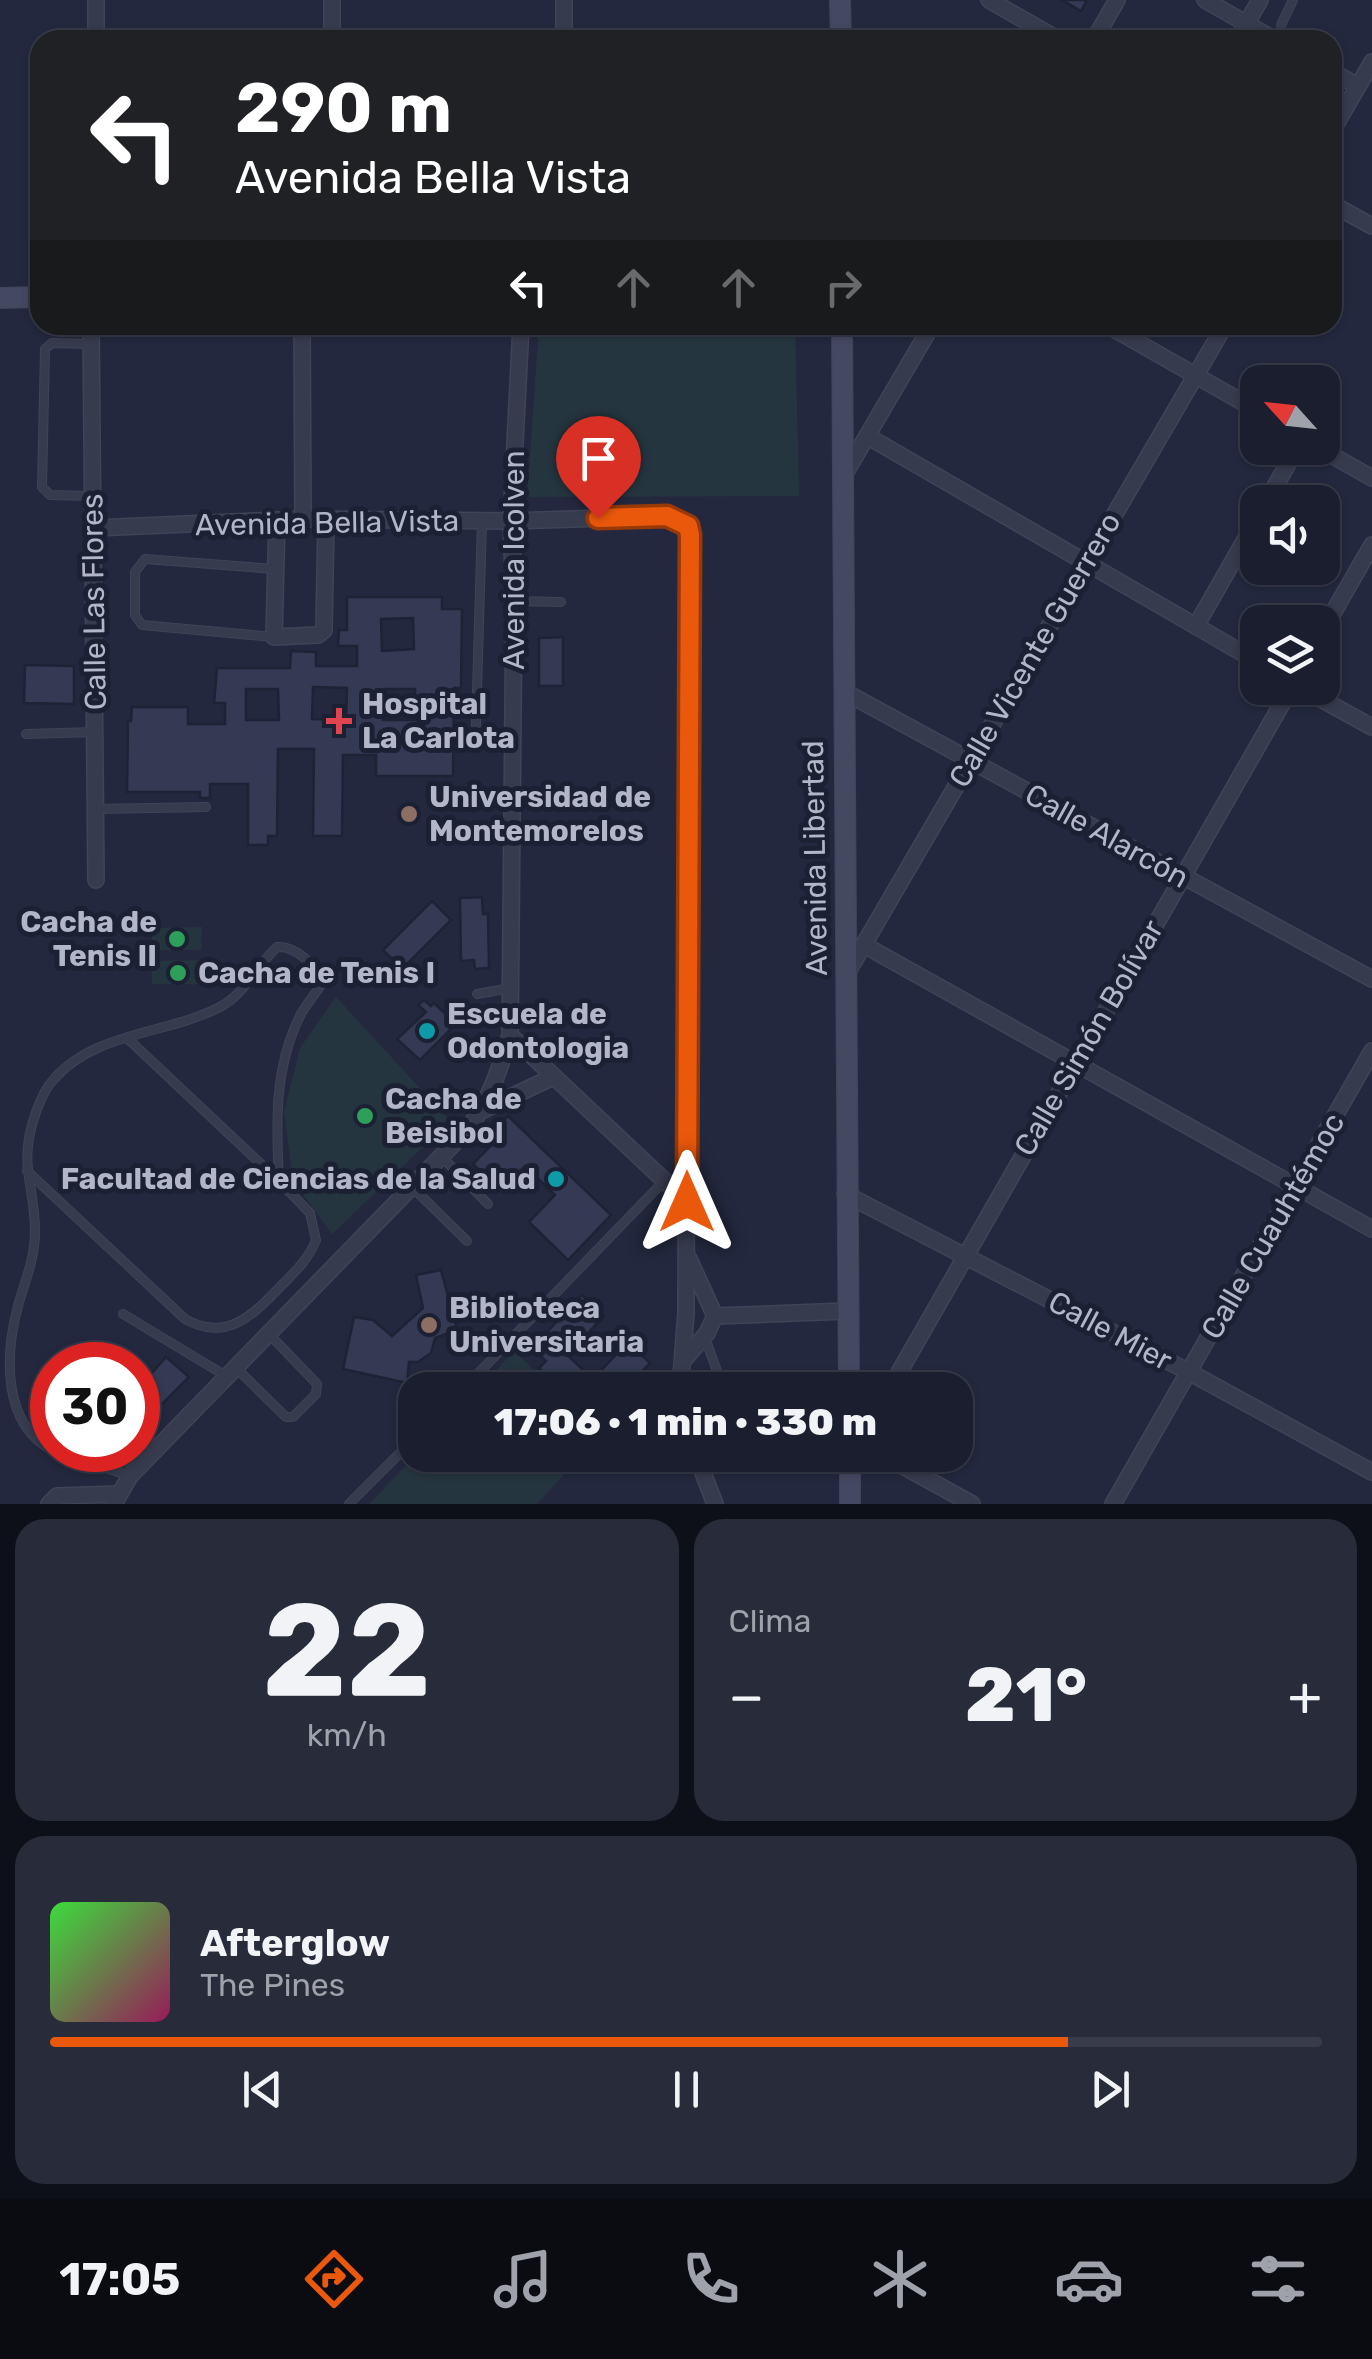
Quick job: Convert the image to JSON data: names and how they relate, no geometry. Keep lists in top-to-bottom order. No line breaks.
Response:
{"streets":{"street":["Avenida Bella Vista","Avenida Icolven","Calle Las Flores","Calle Vicente Guerrero","Calle Alarcón","Avenida Libertad","Calle Simón Bolívar","Calle Cuauhtémoc","Calle Mier"]},"crossings":[["Avenida Bella Vista","Avenida Icolven"],["Avenida Bella Vista","Calle Las Flores"],["Calle Vicente Guerrero","Calle Alarcón"],["Calle Vicente Guerrero","Avenida Libertad"],["Calle Alarcón","Avenida Libertad"],["Calle Alarcón","Calle Simón Bolívar"],["Avenida Libertad","Calle Mier"],["Calle Simón Bolívar","Calle Mier"],["Calle Cuauhtémoc","Calle Mier"]],"places":{"health":["Hospital La Carlota"],"other":["Universidad de Montemorelos","Cacha de Tenis II","Cacha de Tenis I","Escuela de Odontologia","Cacha de Beisibol","Facultad de Ciencias de la Salud","Biblioteca Universitaria"]},"north":"top left","page":{"turn":["290 m","Avenida Bella Vista"],"limit":"30","trip":"17:06 · 1 min · 330 m","tile":[["22","km/h"],"Clima"],"heat":["−","21°","+"],"song":["Afterglow","The Pines"],"tabs":"17:05"}}
